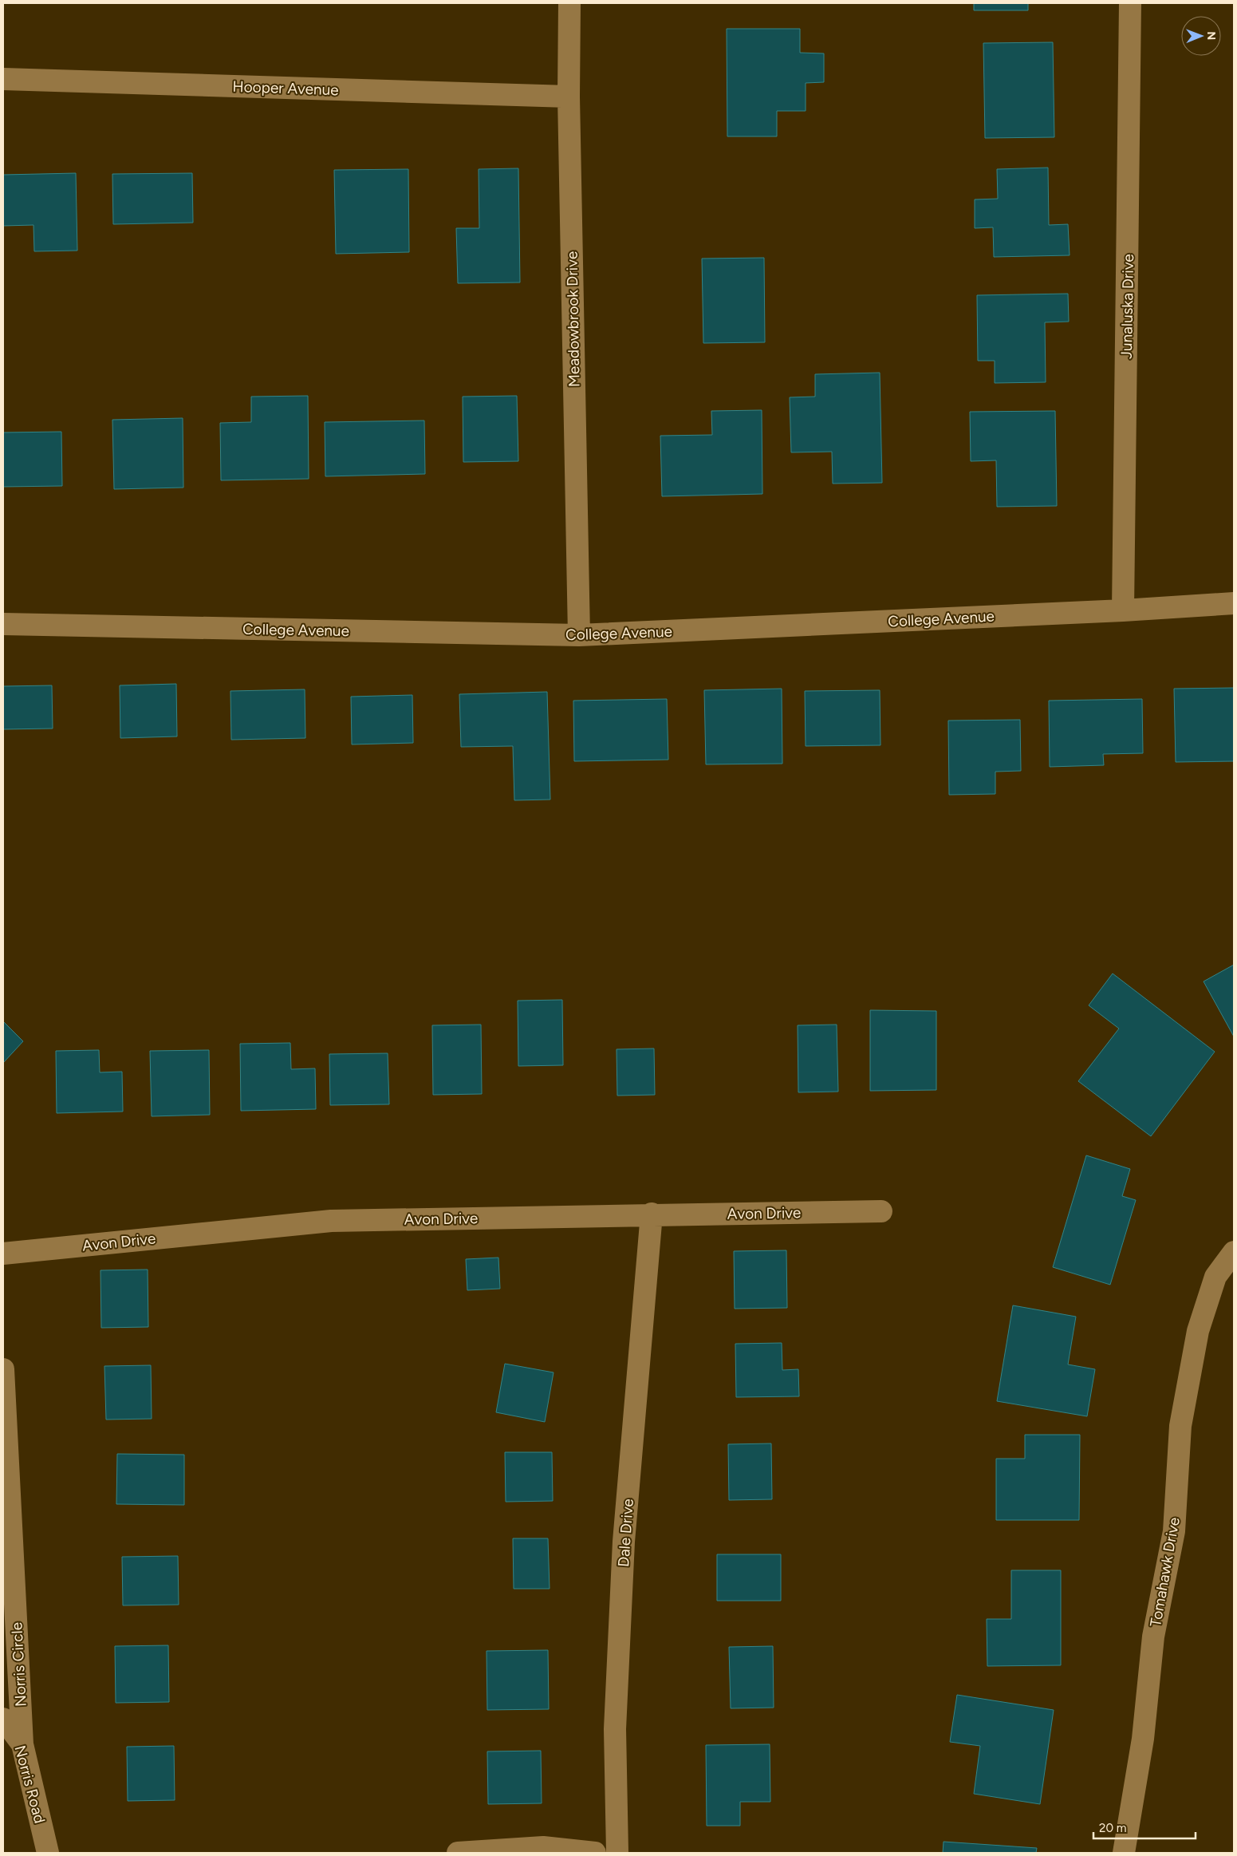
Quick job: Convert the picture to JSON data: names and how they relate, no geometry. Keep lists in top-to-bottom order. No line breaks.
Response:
{"streets":{"street":["Hooper Avenue","Junaluska Drive","Meadowbrook Drive","College Avenue","Avon Drive","Dale Drive","Tomahawk Drive","Norris Circle","Norris Road"]},"crossings":[["Hooper Avenue","Meadowbrook Drive"],["Junaluska Drive","College Avenue"],["Meadowbrook Drive","College Avenue"],["Avon Drive","Dale Drive"],["Norris Circle","Norris Road"]],"scale_bar":"20 m","north":"right"}
